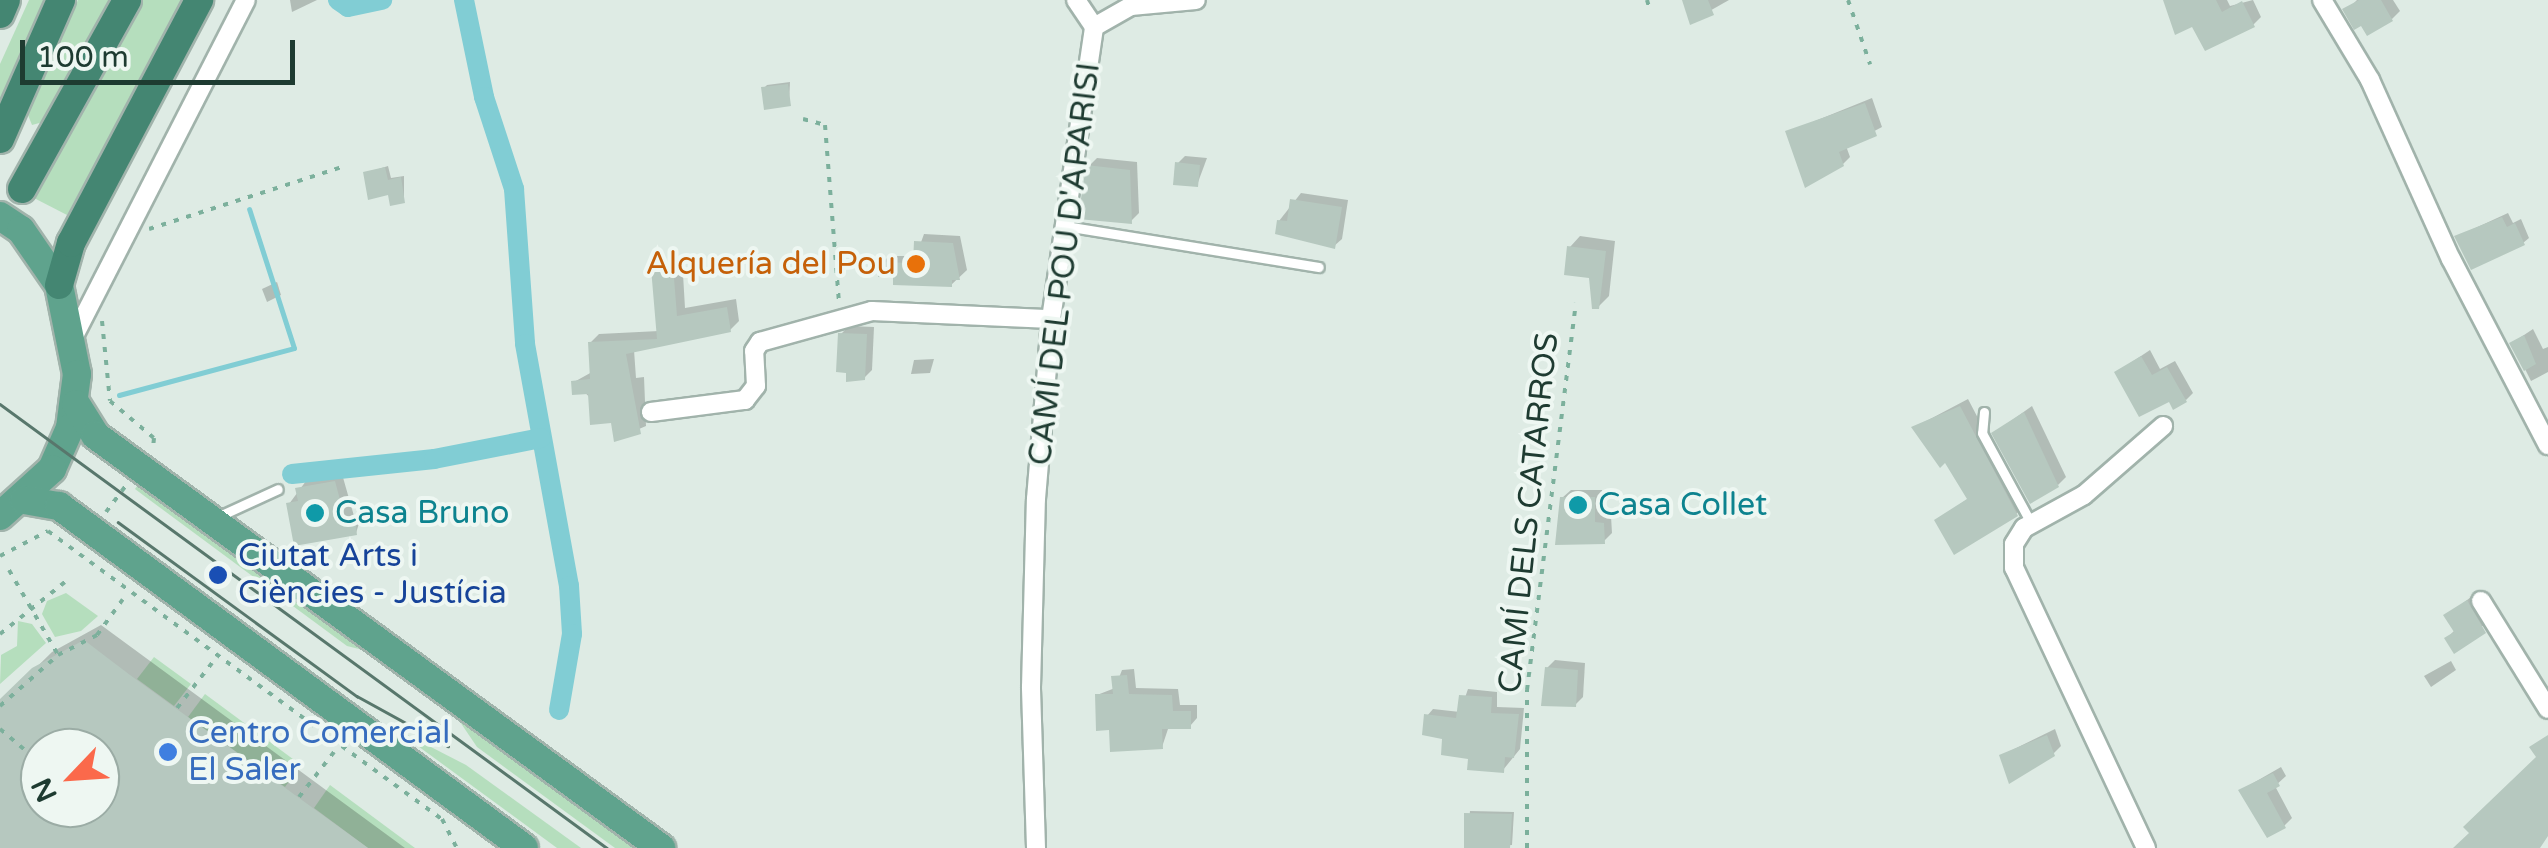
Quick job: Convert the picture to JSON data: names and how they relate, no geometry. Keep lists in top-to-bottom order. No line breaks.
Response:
{"streets":{"street":["CAMÍ DEL POU D'APARISI"],"path":["CAMÍ DELS CATARROS"]},"places":["Alquería del Pou","Casa Collet","Casa Bruno","Ciutat Arts i Ciències - Justícia","Centro Comercial El Saler"],"scale_bar":"100 m","north":"bottom left"}
